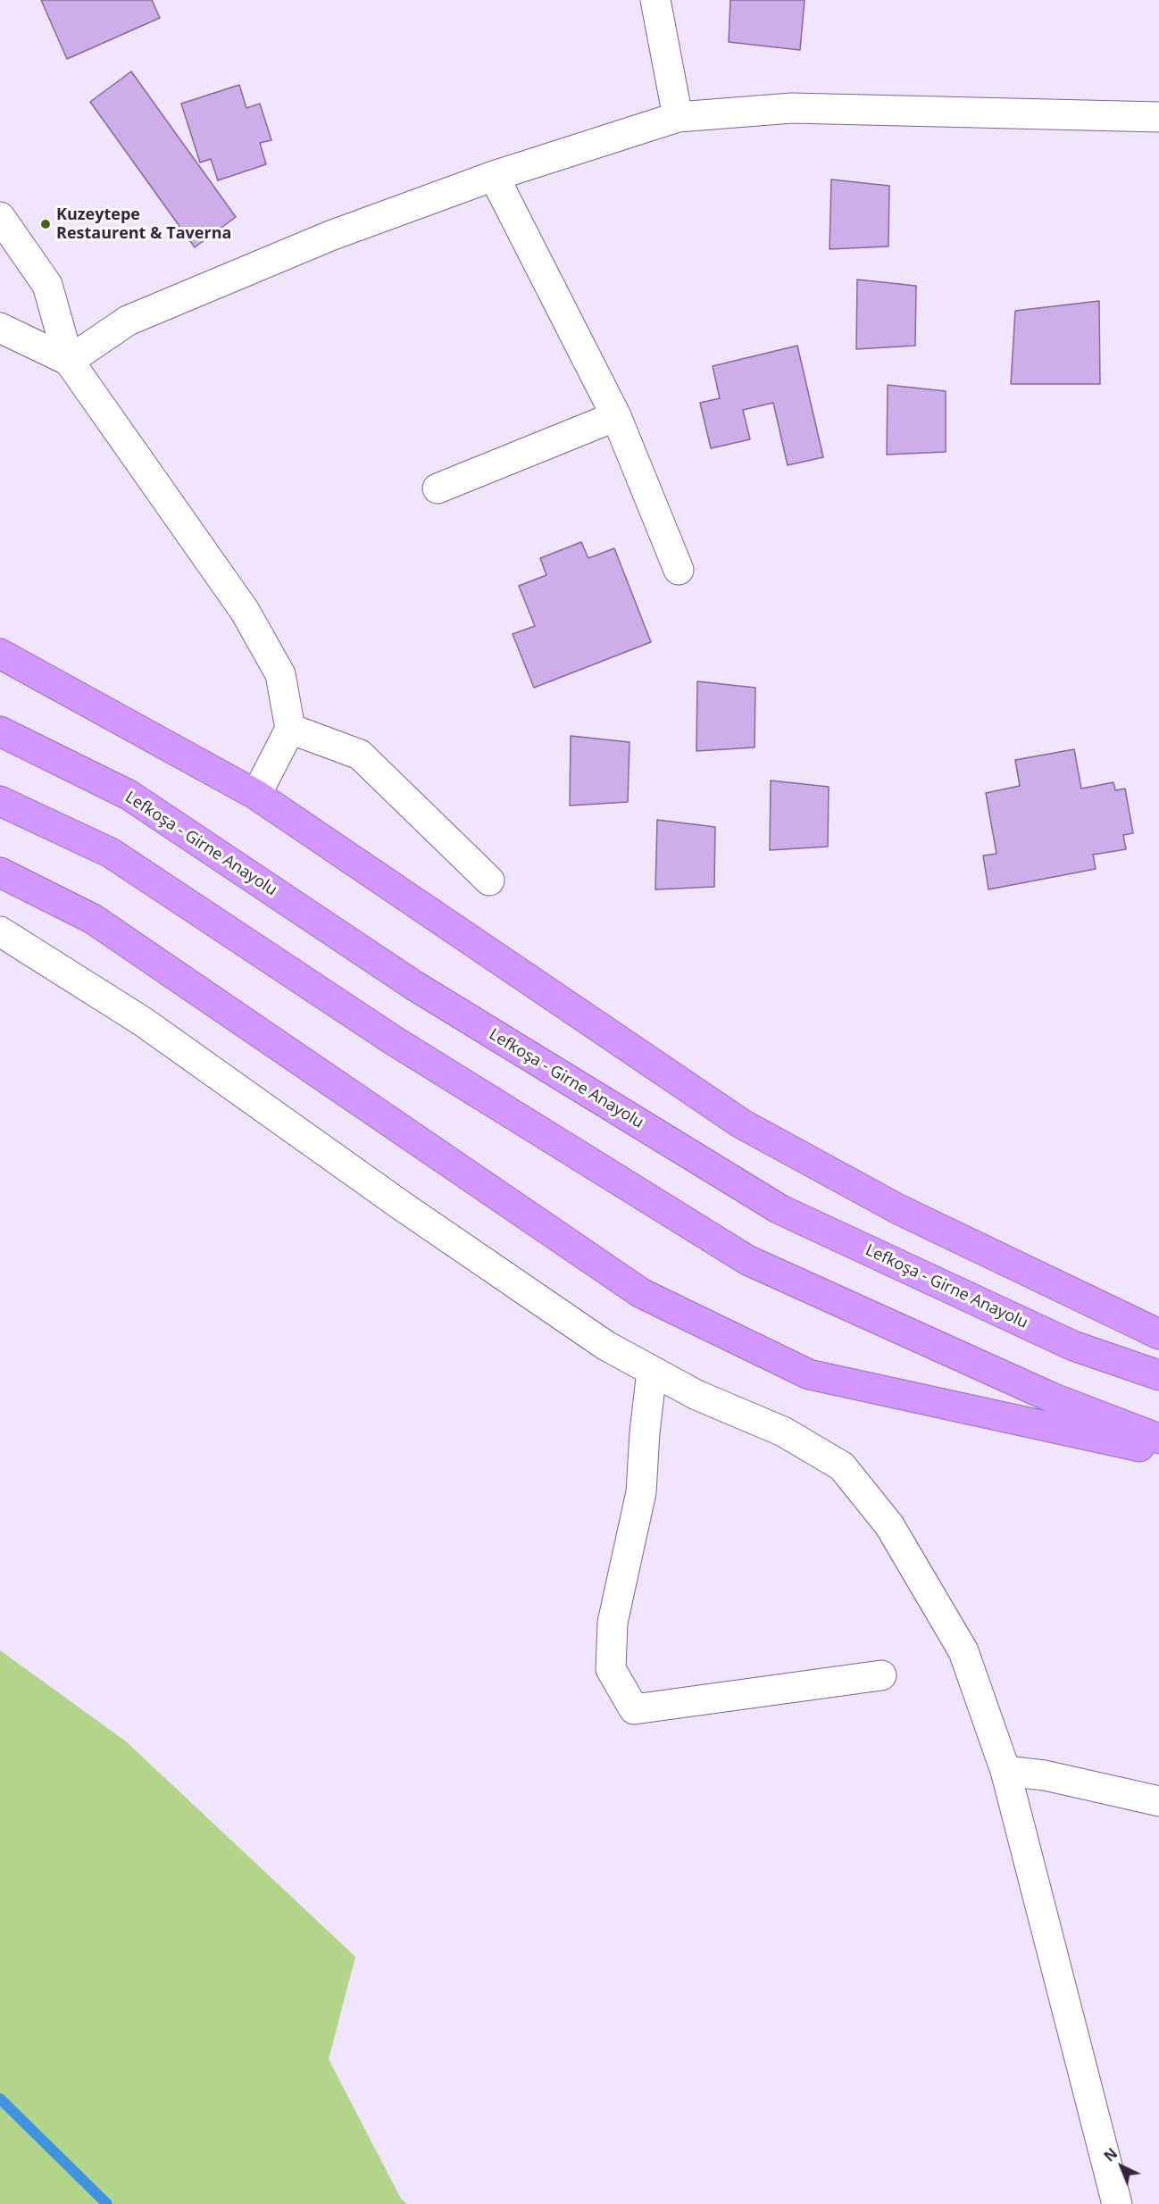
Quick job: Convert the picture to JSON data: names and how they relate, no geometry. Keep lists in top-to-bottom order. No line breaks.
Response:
{"streets":{"highway":["Lefkoşa - Girne Anayolu"]},"places":["Kuzeytepe Restaurent & Taverna"],"north":"top left"}
